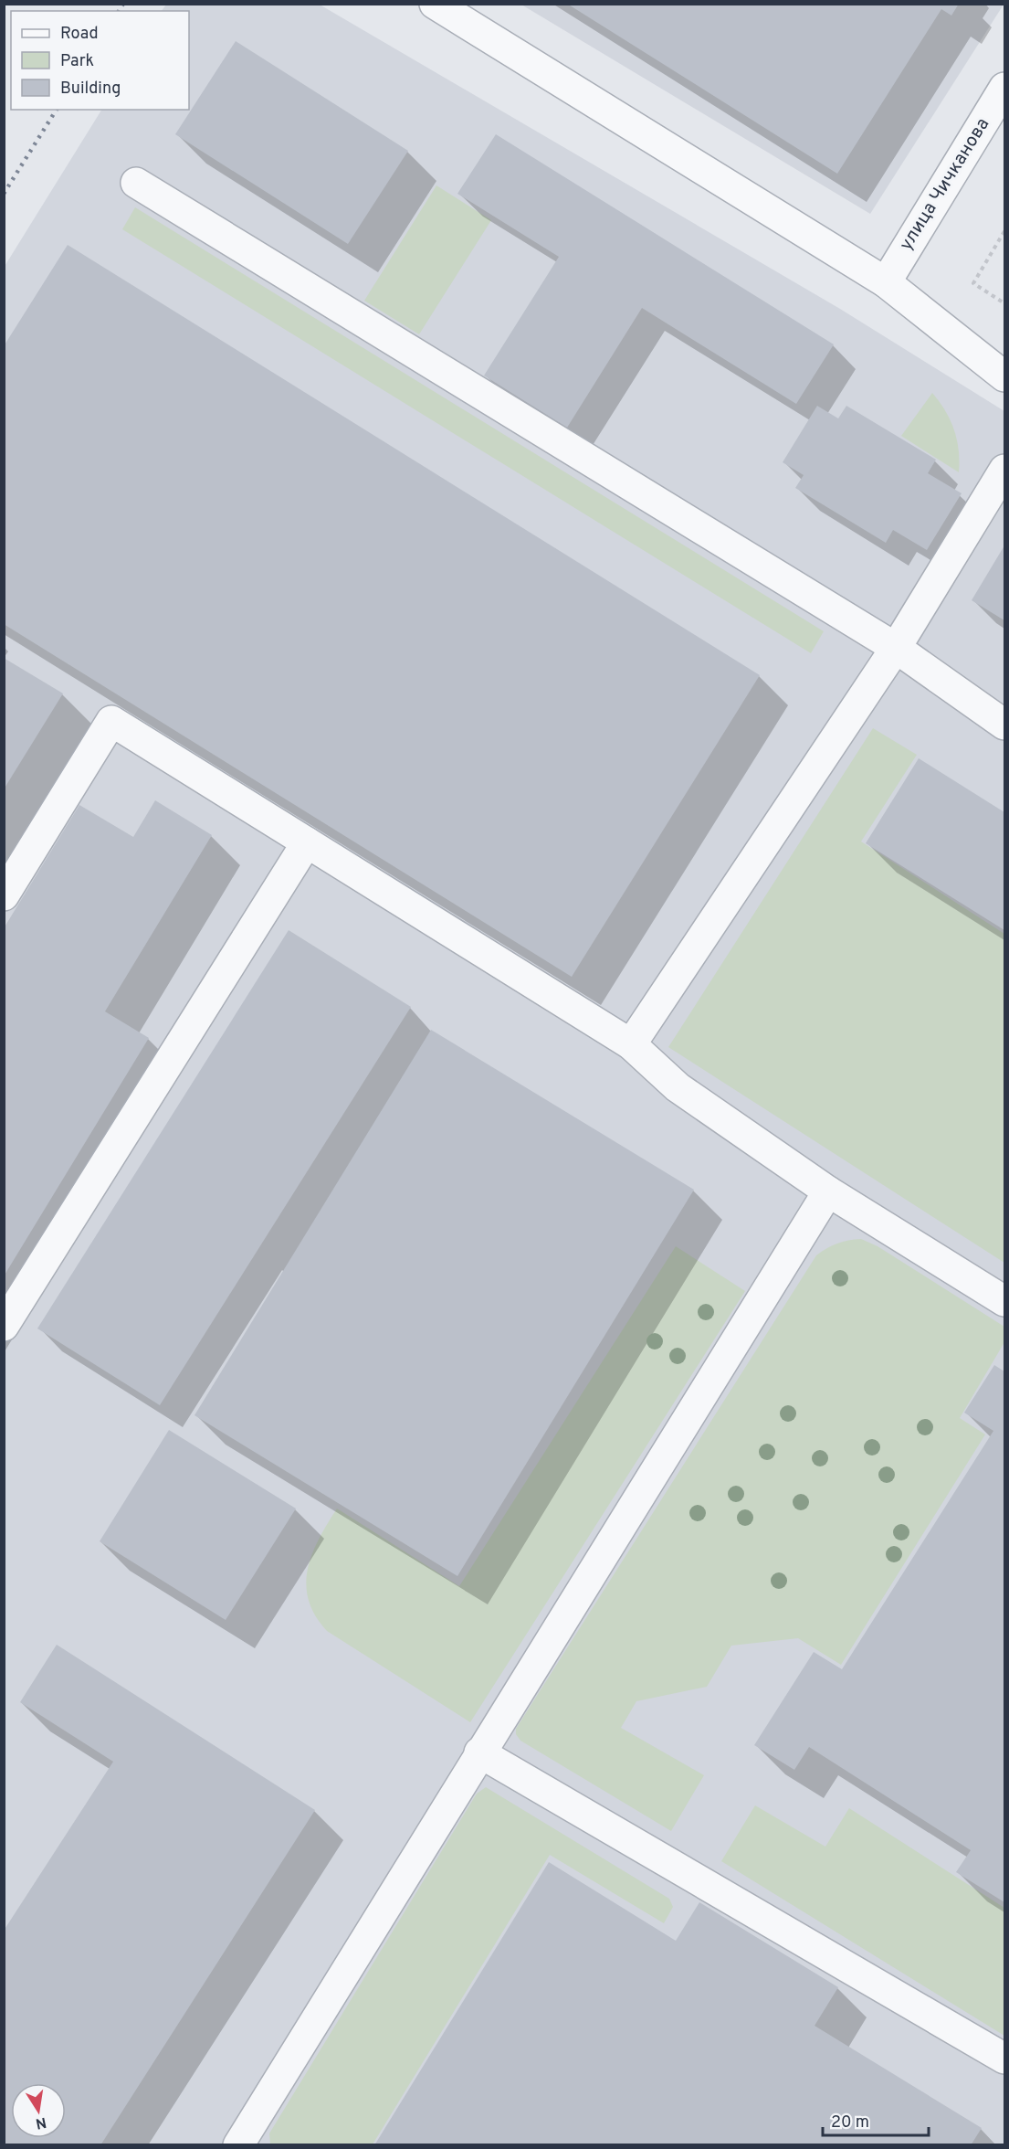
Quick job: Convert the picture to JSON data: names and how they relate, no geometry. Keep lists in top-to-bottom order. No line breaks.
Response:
{"streets":{"lane":["улица Чичканова"]},"legend":["Road","Park","Building"],"scale_bar":"20 m","north":"bottom"}
